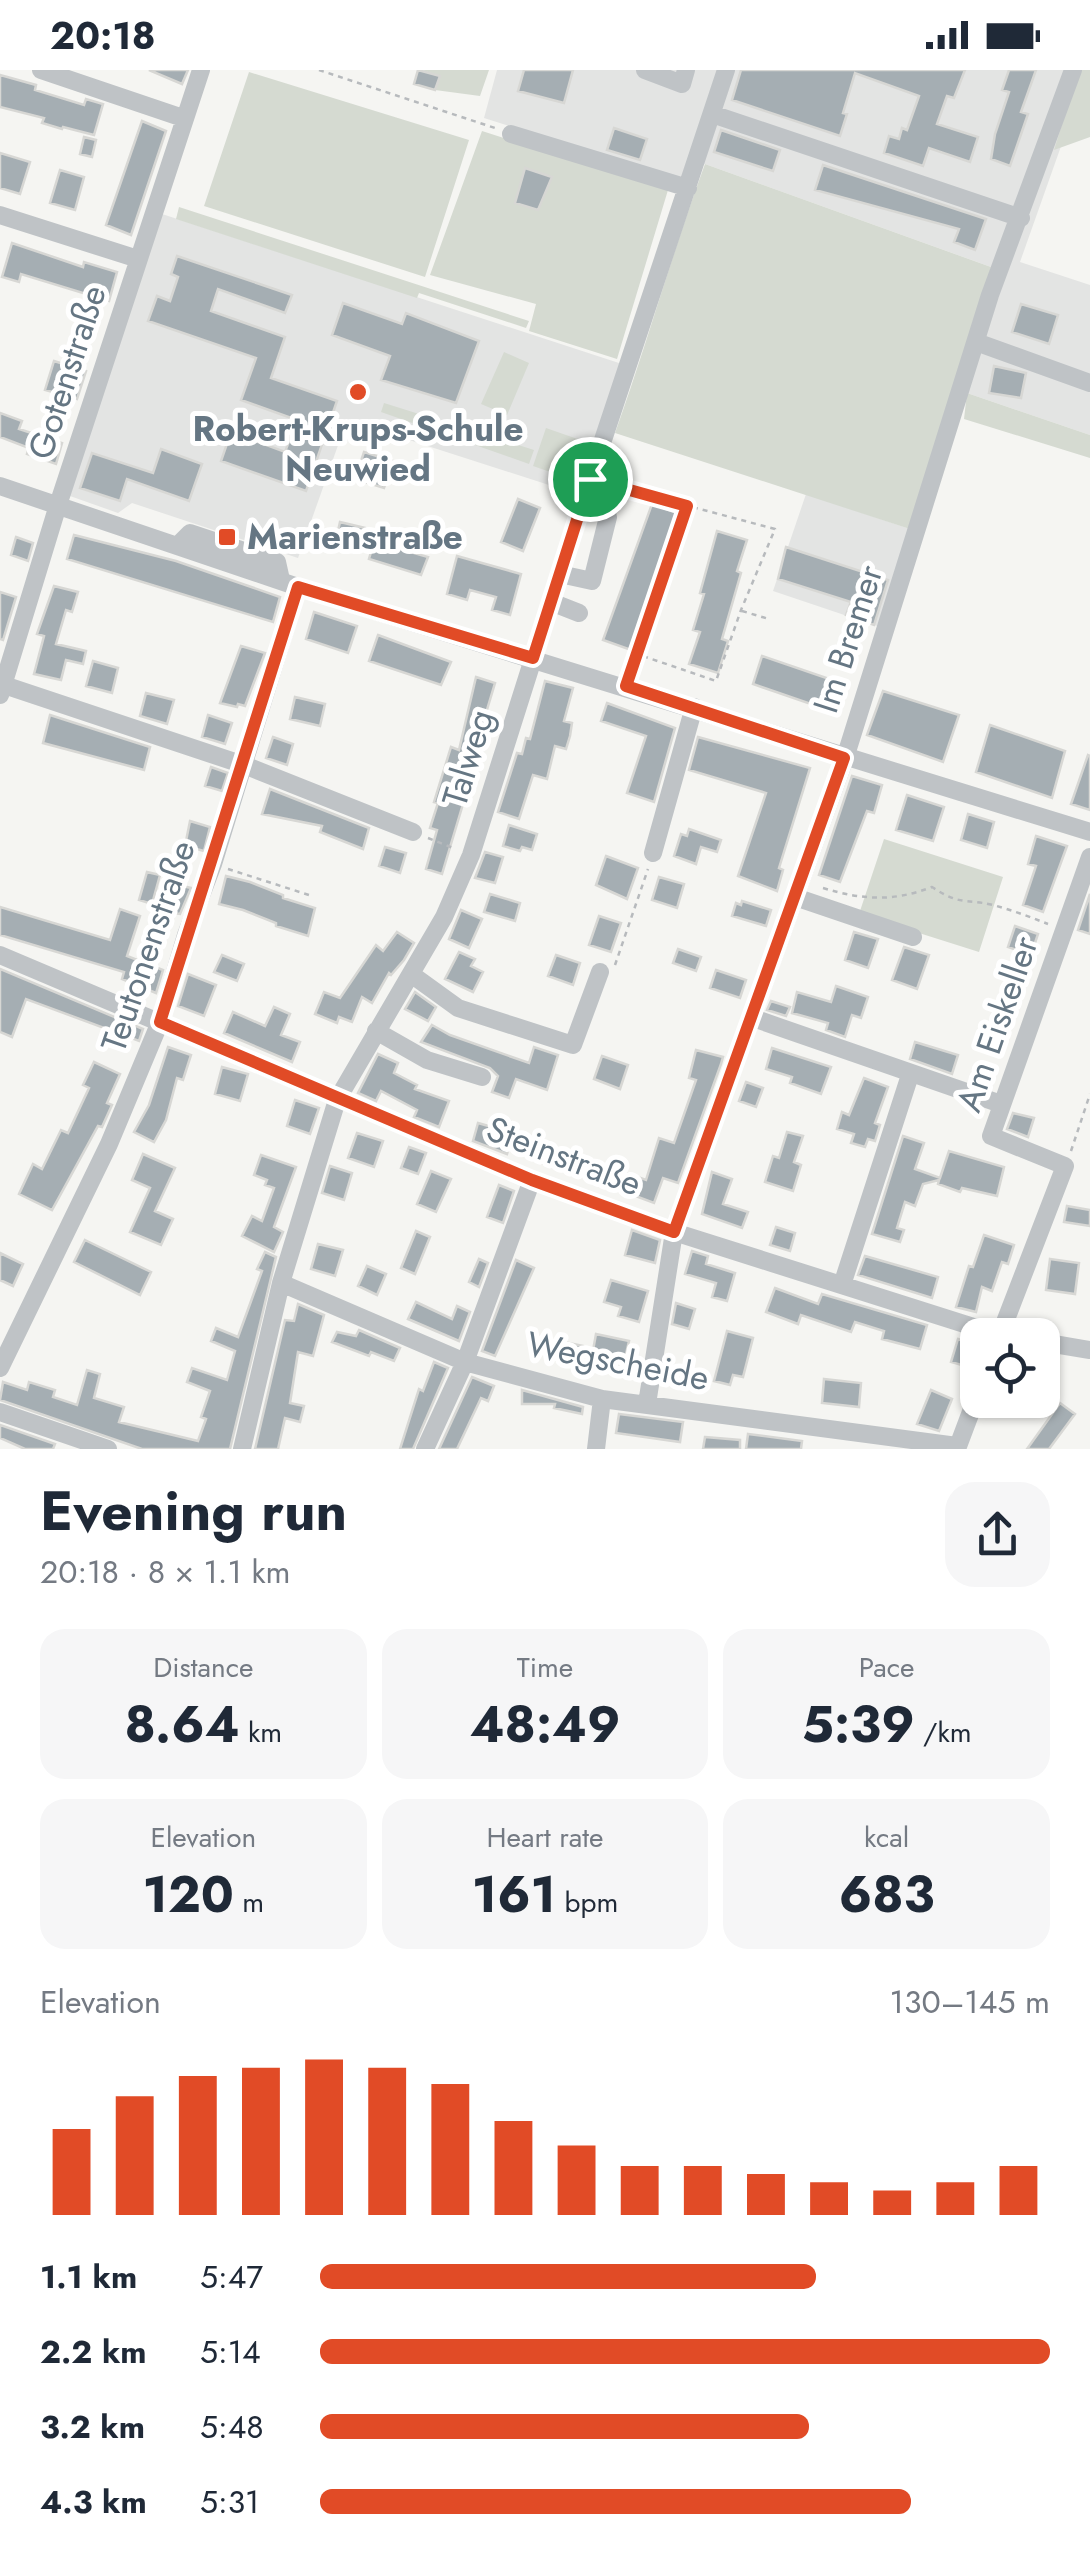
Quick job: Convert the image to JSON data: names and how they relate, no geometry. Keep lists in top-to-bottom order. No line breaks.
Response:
{"streets":{"street":["Gotenstraße","Im Bremer","Talweg","Teutonenstraße","Am Eiskeller","Steinstraße","Wegscheide"]},"crossings":[["Im Bremer","Steinstraße"],["Im Bremer","Wegscheide"],["Talweg","Steinstraße"],["Talweg","Wegscheide"],["Teutonenstraße","Steinstraße"]],"places":{"other":["Robert-Krups-Schule Neuwied"],"transit":["Marienstraße"]},"page":{"status":"20:18","heading":["Evening run","20:18 · 8 × 1.1 km"],"stats":[["Distance","8.64 km"],["Time","48:49"],["Pace","5:39 /km"],["Elevation","120 m"],["Heart rate","161 bpm"],["kcal","683"]],"chart":["Elevation","130–145 m"],"list":[{"name":"1.1 km","note":"5:47"},{"name":"2.2 km","note":"5:14"},{"name":"3.2 km","note":"5:48"},{"name":"4.3 km","note":"5:31"}]}}
